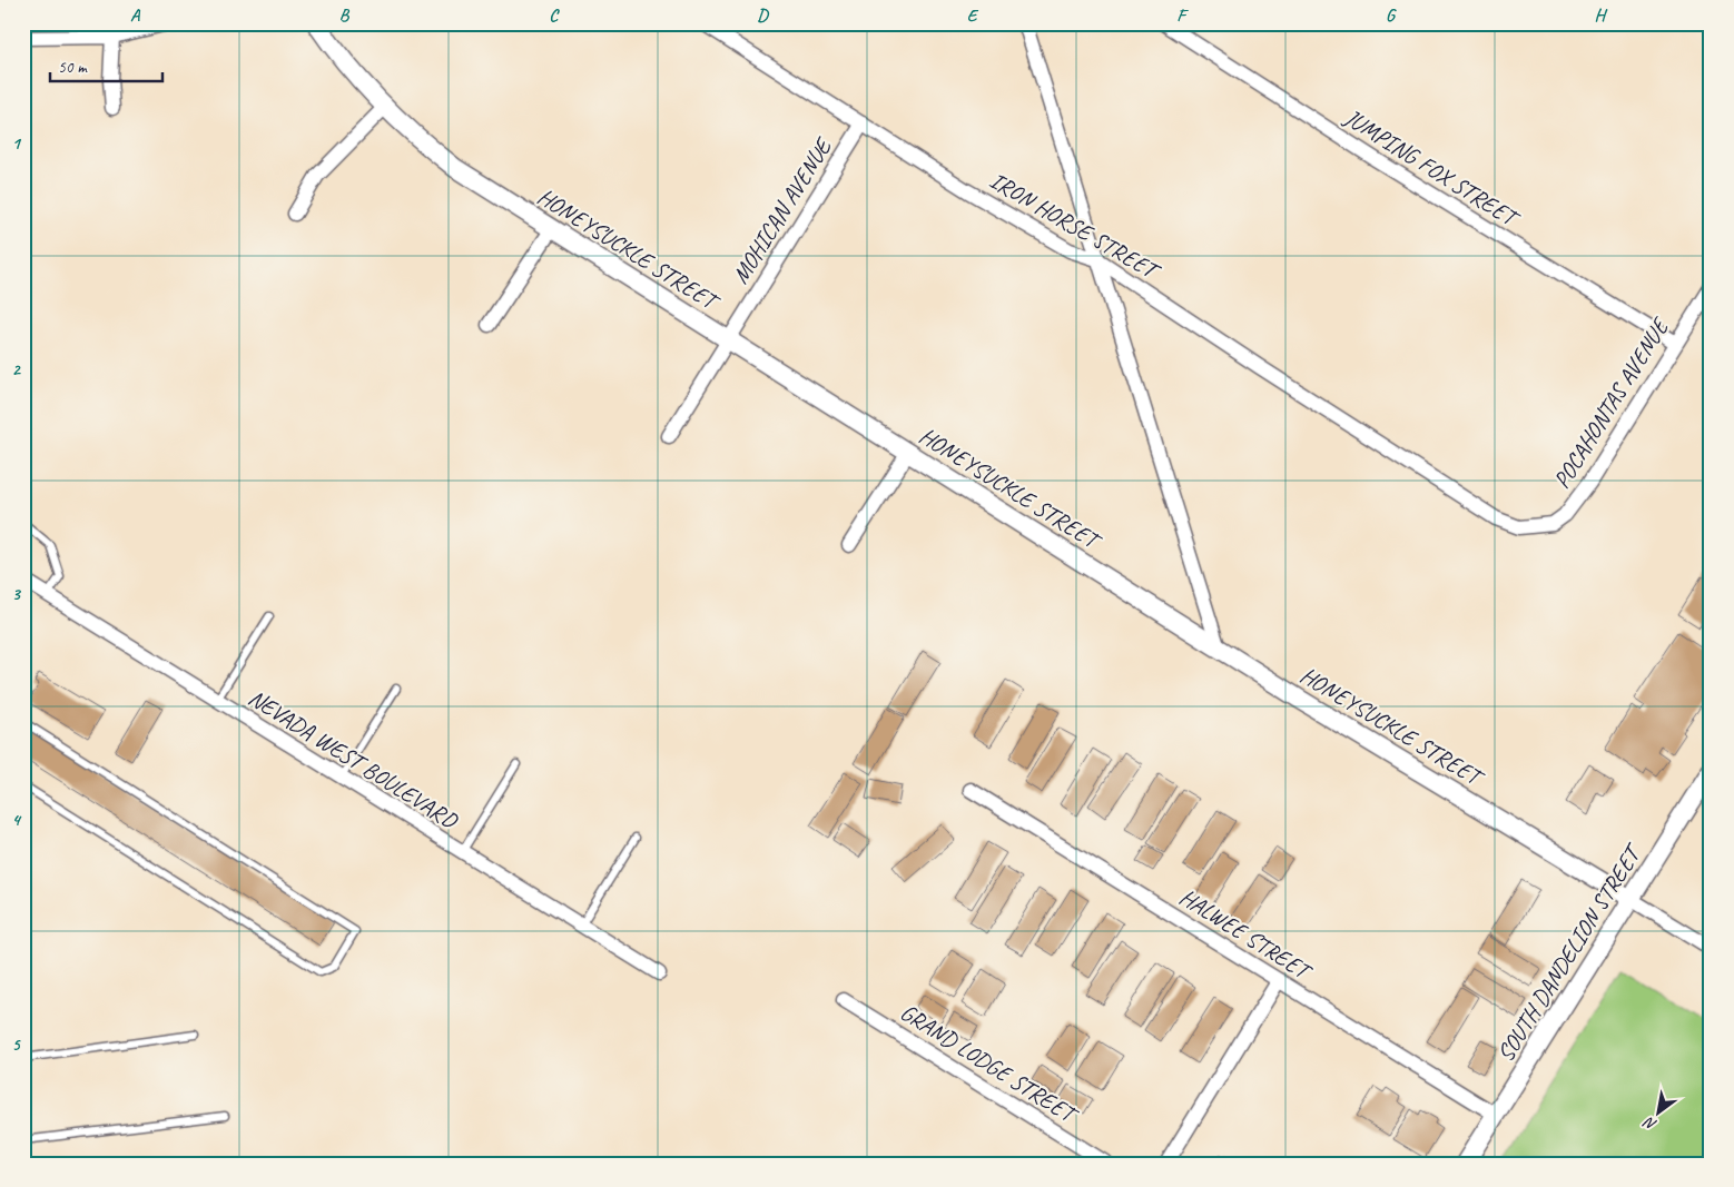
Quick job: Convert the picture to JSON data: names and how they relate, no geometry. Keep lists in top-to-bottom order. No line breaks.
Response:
{"streets":{"street":["JUMPING FOX STREET","MOHICAN AVENUE","IRON HORSE STREET","HONEYSUCKLE STREET","POCAHONTAS AVENUE","NEVADA WEST BOULEVARD","HALWEE STREET","SOUTH DANDELION STREET","GRAND LODGE STREET"]},"crossings":[["JUMPING FOX STREET","POCAHONTAS AVENUE"],["MOHICAN AVENUE","IRON HORSE STREET"],["MOHICAN AVENUE","HONEYSUCKLE STREET"],["IRON HORSE STREET","POCAHONTAS AVENUE"],["HONEYSUCKLE STREET","SOUTH DANDELION STREET"],["HALWEE STREET","SOUTH DANDELION STREET"]],"scale_bar":"50 m","north":"bottom left","grid":{"columns":["A","B","C","D","E","F","G","H"],"rows":["1","2","3","4","5"]}}
